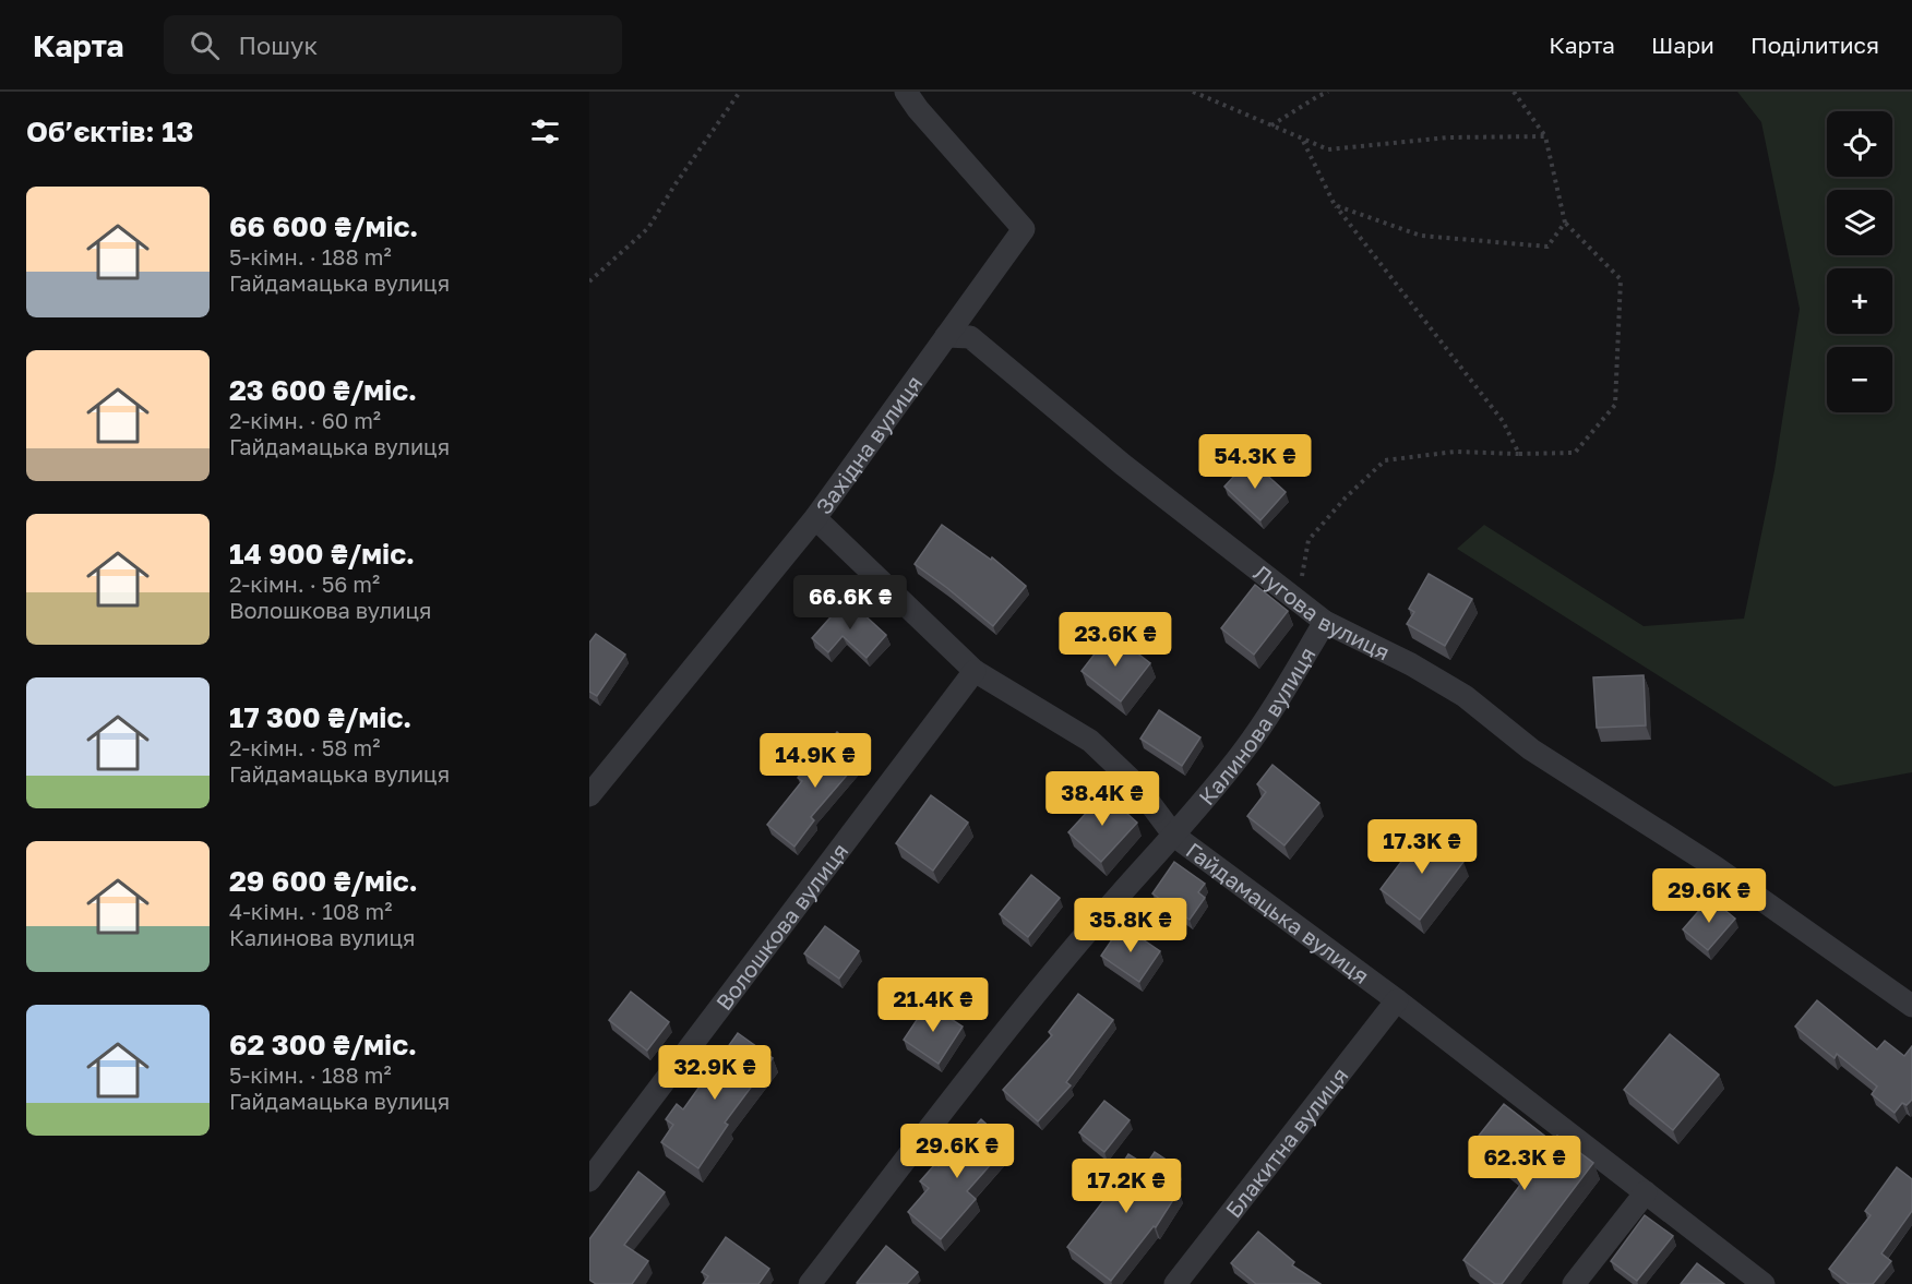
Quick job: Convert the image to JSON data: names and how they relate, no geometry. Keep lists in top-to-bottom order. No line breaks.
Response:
{"streets":{"street":["Західна вулиця","Лугова вулиця","Калинова вулиця","Гайдамацька вулиця","Волошкова вулиця","Блакитна вулиця"]},"crossings":[["Західна вулиця","Лугова вулиця"],["Західна вулиця","Гайдамацька вулиця"],["Лугова вулиця","Калинова вулиця"],["Калинова вулиця","Гайдамацька вулиця"],["Гайдамацька вулиця","Волошкова вулиця"],["Гайдамацька вулиця","Блакитна вулиця"]],"page":{"header":"Карта","search":"Пошук","nav":["Карта","Шари","Поділитися"],"heading":"Об’єктів: 13","map_buttons":["+","−"],"list":[{"name":"66 600 ₴/міс.","note":"5-кімн. · 188 m² · Гайдамацька вулиця"},{"name":"23 600 ₴/міс.","note":"2-кімн. · 60 m² · Гайдамацька вулиця"},{"name":"14 900 ₴/міс.","note":"2-кімн. · 56 m² · Волошкова вулиця"},{"name":"17 300 ₴/міс.","note":"2-кімн. · 58 m² · Гайдамацька вулиця"},{"name":"29 600 ₴/міс.","note":"4-кімн. · 108 m² · Калинова вулиця"},{"name":"62 300 ₴/міс.","note":"5-кімн. · 188 m² · Гайдамацька вулиця"}],"price":["54.3K ₴","66.6K ₴","23.6K ₴","14.9K ₴","38.4K ₴","17.3K ₴","29.6K ₴","35.8K ₴","21.4K ₴","32.9K ₴","29.6K ₴","62.3K ₴","17.2K ₴"]}}
